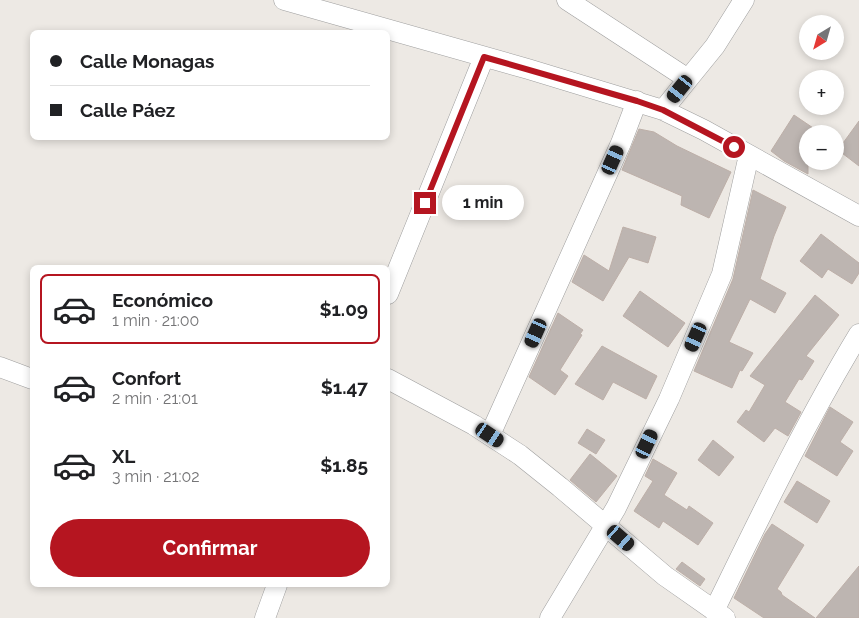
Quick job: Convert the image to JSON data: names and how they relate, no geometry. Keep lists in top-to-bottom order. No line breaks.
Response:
{"north":"bottom left","page":{"map_buttons":["+","−"],"banner":["Calle Monagas","Calle Páez"],"bubble":"1 min","list":[{"name":"Económico","note":"1 min · 21:00","value":"$1.09"},{"name":"Confort","note":"2 min · 21:01","value":"$1.47"},{"name":"XL","note":"3 min · 21:02","value":"$1.85"}],"buttons":"Confirmar"}}
